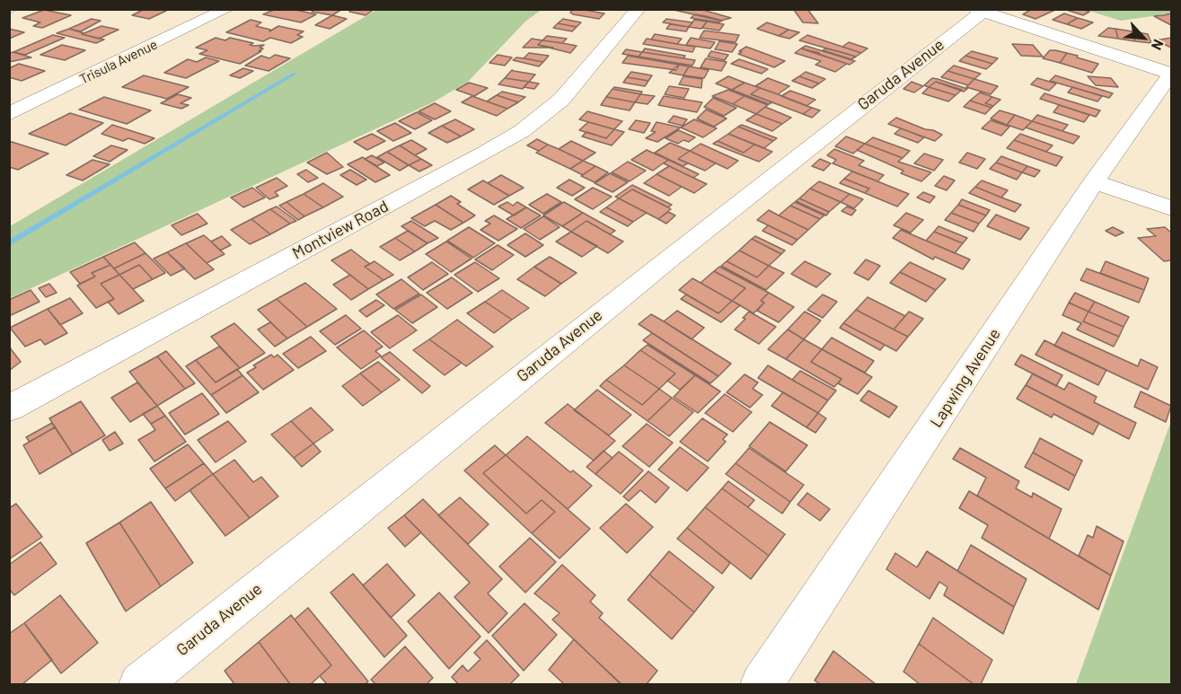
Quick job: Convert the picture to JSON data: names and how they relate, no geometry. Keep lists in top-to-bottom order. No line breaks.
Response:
{"streets":{"street":["Trisula Avenue","Garuda Avenue","Montview Road","Lapwing Avenue"]},"north":"bottom right"}
